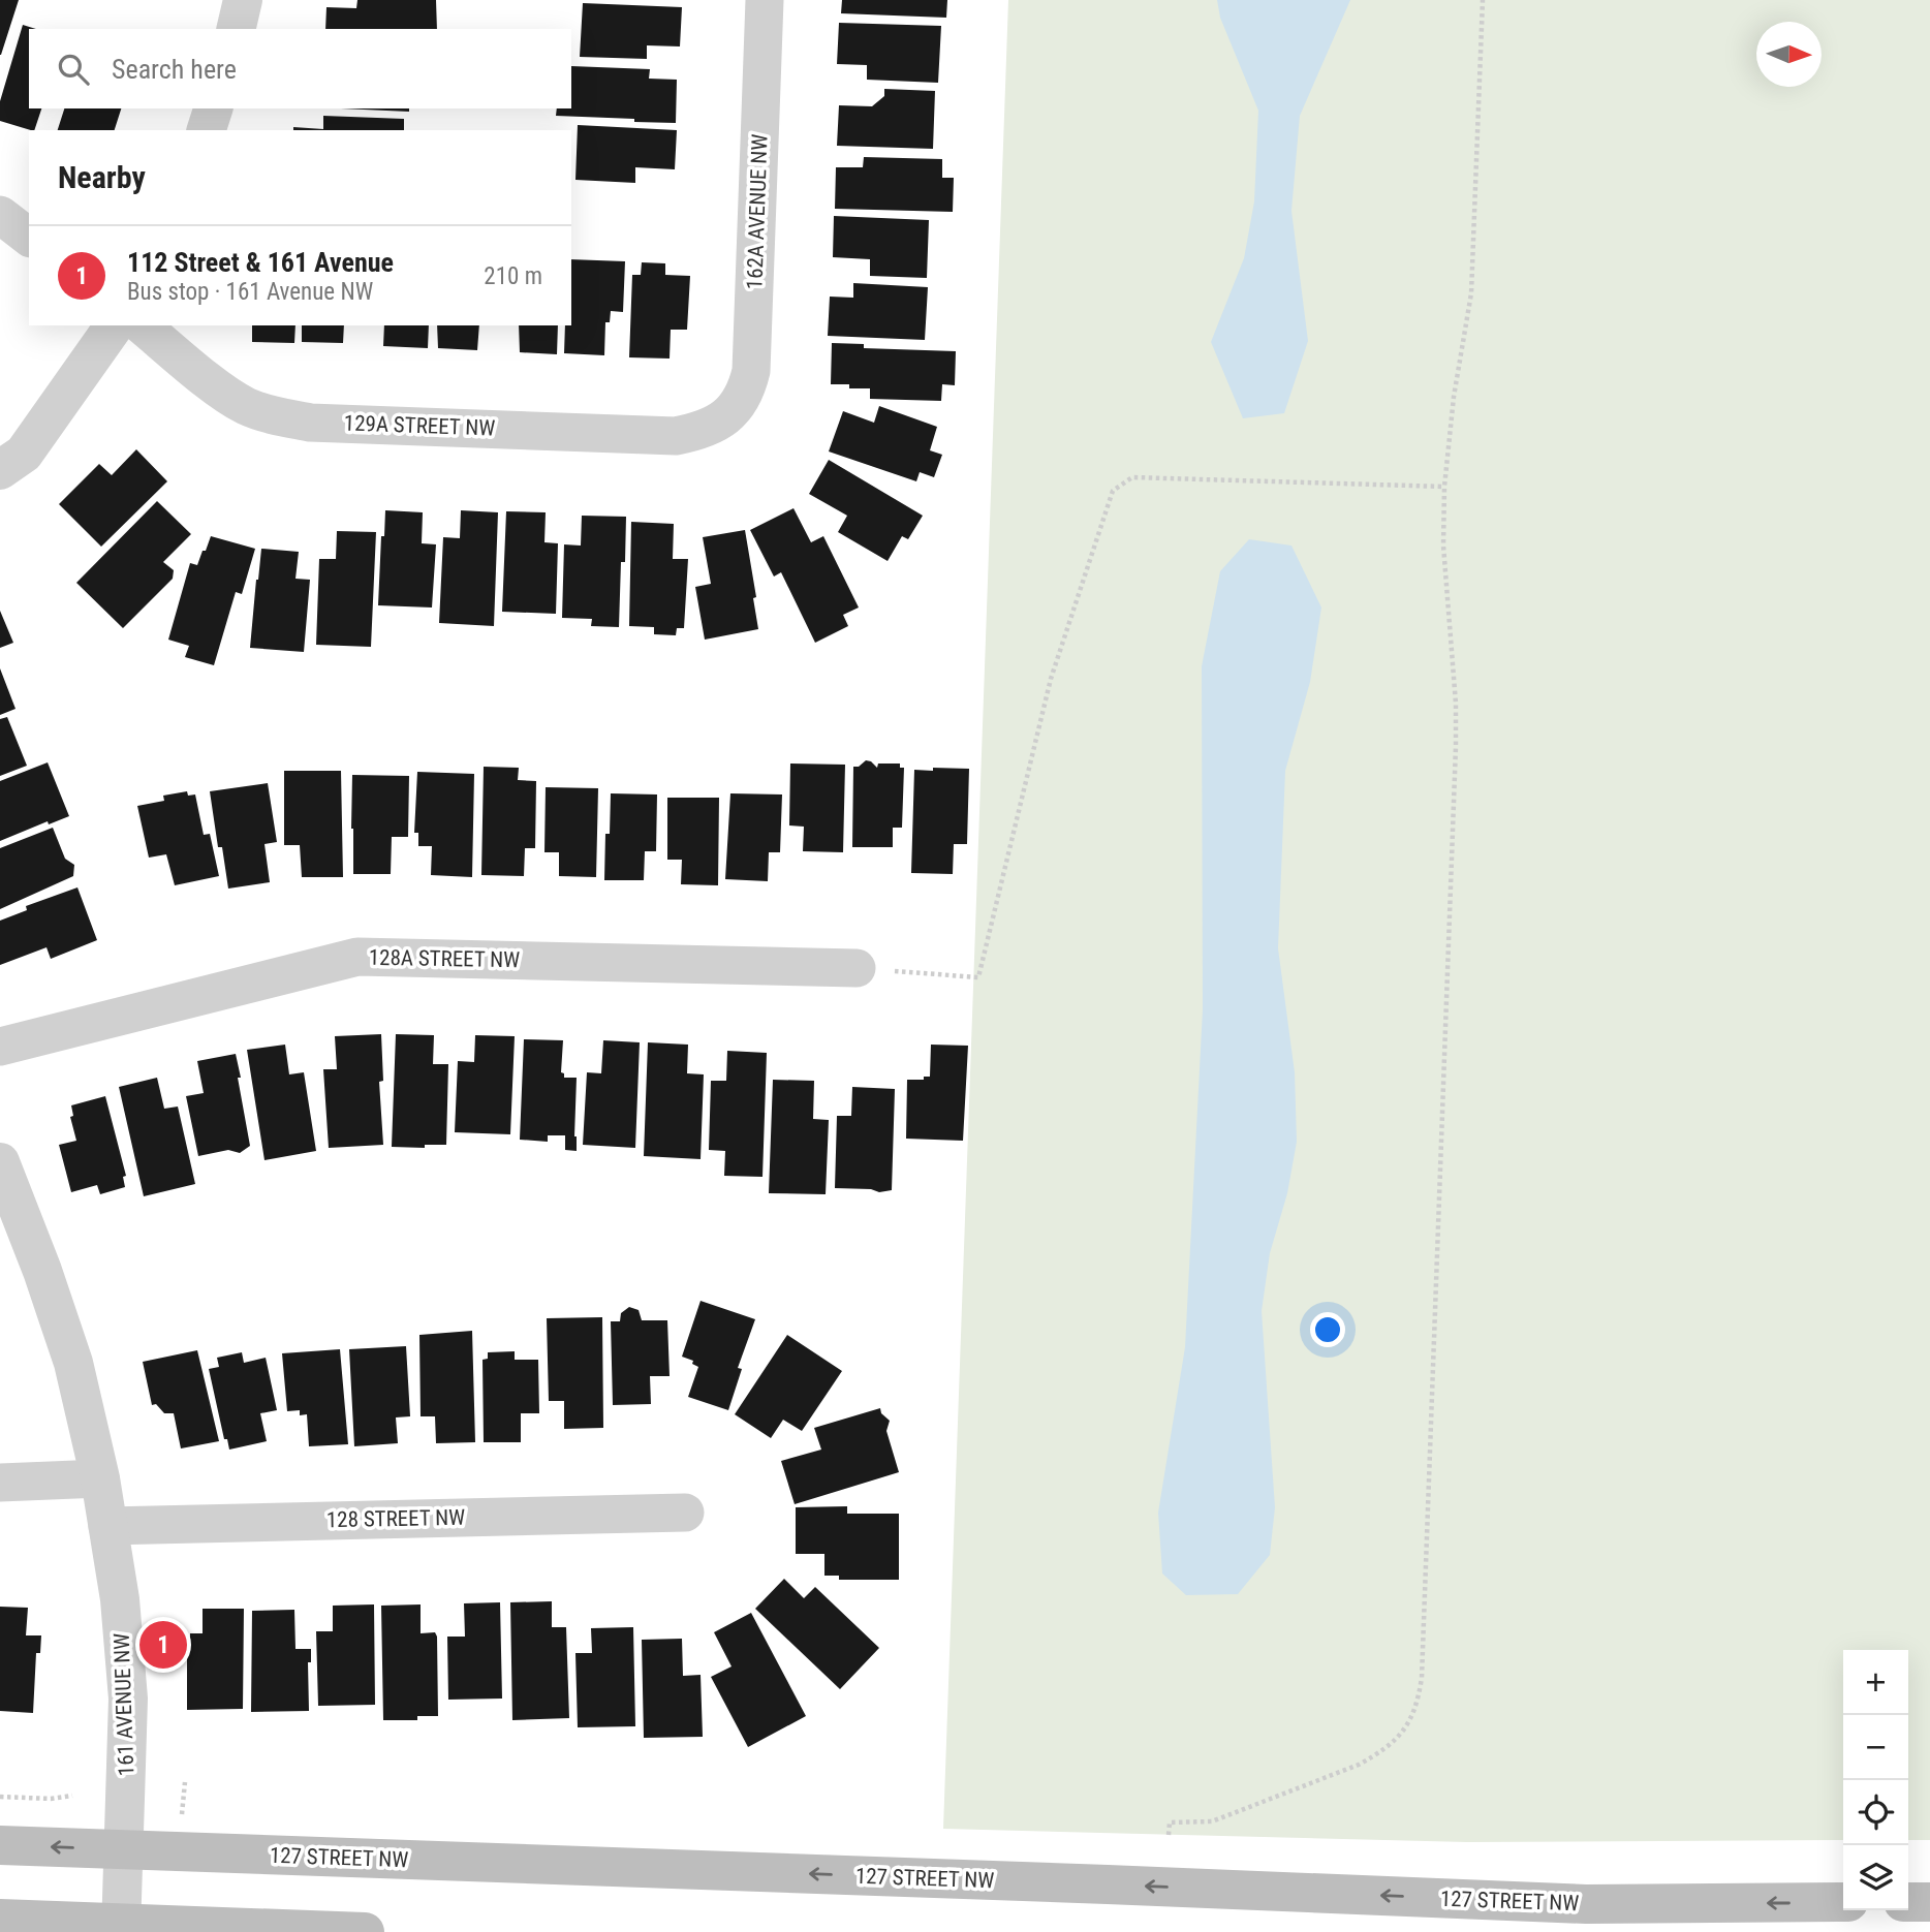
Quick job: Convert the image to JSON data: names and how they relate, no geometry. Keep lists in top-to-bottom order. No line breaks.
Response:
{"streets":{"main road":["127 STREET NW"],"street":["162A AVENUE NW","129A STREET NW","128A STREET NW","128 STREET NW","161 AVENUE NW"]},"crossings":[["162A AVENUE NW","129A STREET NW"],["128 STREET NW","161 AVENUE NW"],["161 AVENUE NW","127 STREET NW"]],"one_way":["127 STREET NW"],"north":"right","page":{"search":"Search here","heading":"Nearby","list":[{"mark":"1","name":"112 Street & 161 Avenue","note":"Bus stop · 161 Avenue NW","value":"210 m"}],"pins":"1","map_buttons":["+","−"]}}
